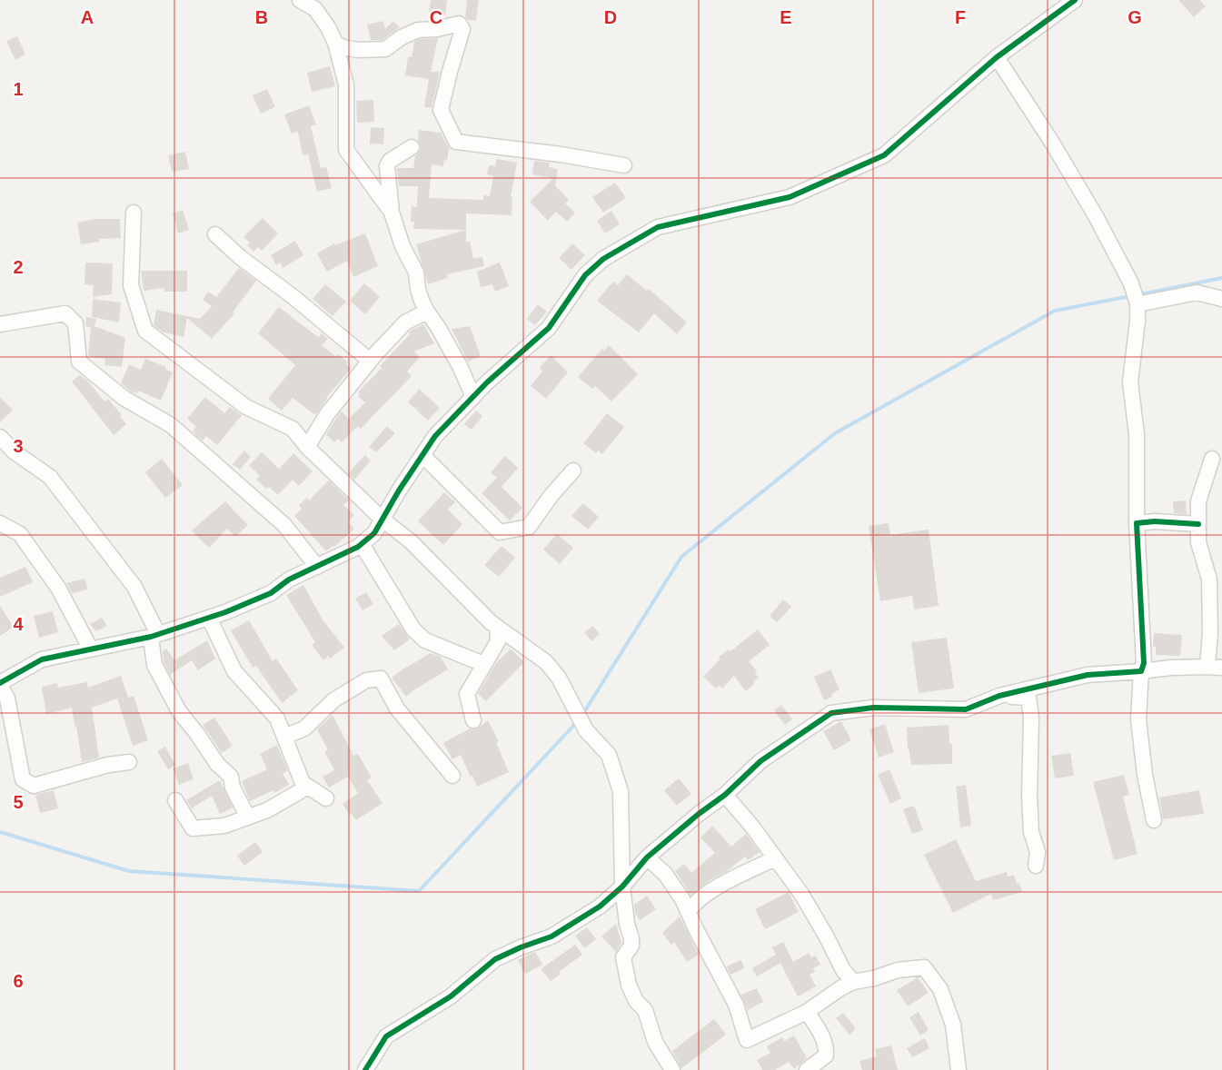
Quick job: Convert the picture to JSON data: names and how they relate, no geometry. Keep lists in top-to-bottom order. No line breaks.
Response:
{"grid":{"columns":["A","B","C","D","E","F","G"],"rows":["1","2","3","4","5","6"]}}
